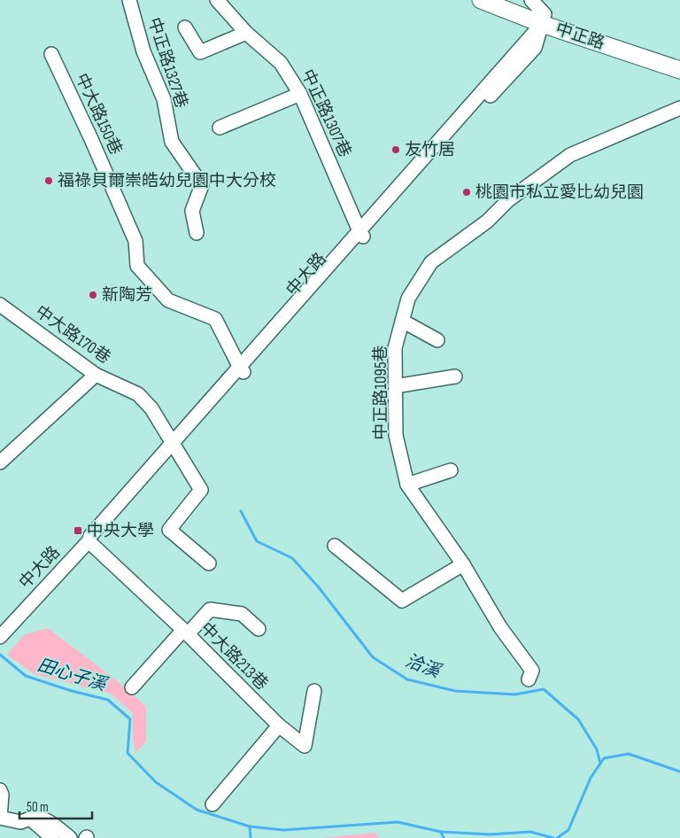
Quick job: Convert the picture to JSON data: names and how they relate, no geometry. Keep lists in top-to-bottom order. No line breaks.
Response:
{"streets":{"main road":["中正路"],"street":["中正路1327巷","中正路1307巷","中大路150巷","中大路","中大路170巷","中正路1095巷","中大路213巷"]},"crossings":[["中正路","中大路"],["中正路1307巷","中大路"],["中大路150巷","中大路"],["中大路","中大路170巷"],["中大路","中大路213巷"]],"water":["洽溪","田心子溪"],"places":{"other":["友竹居","福祿貝爾崇皓幼兒園中大分校","桃園市私立愛比幼兒園","新陶芳"],"transit":["中央大學"]},"scale_bar":"50 m"}
